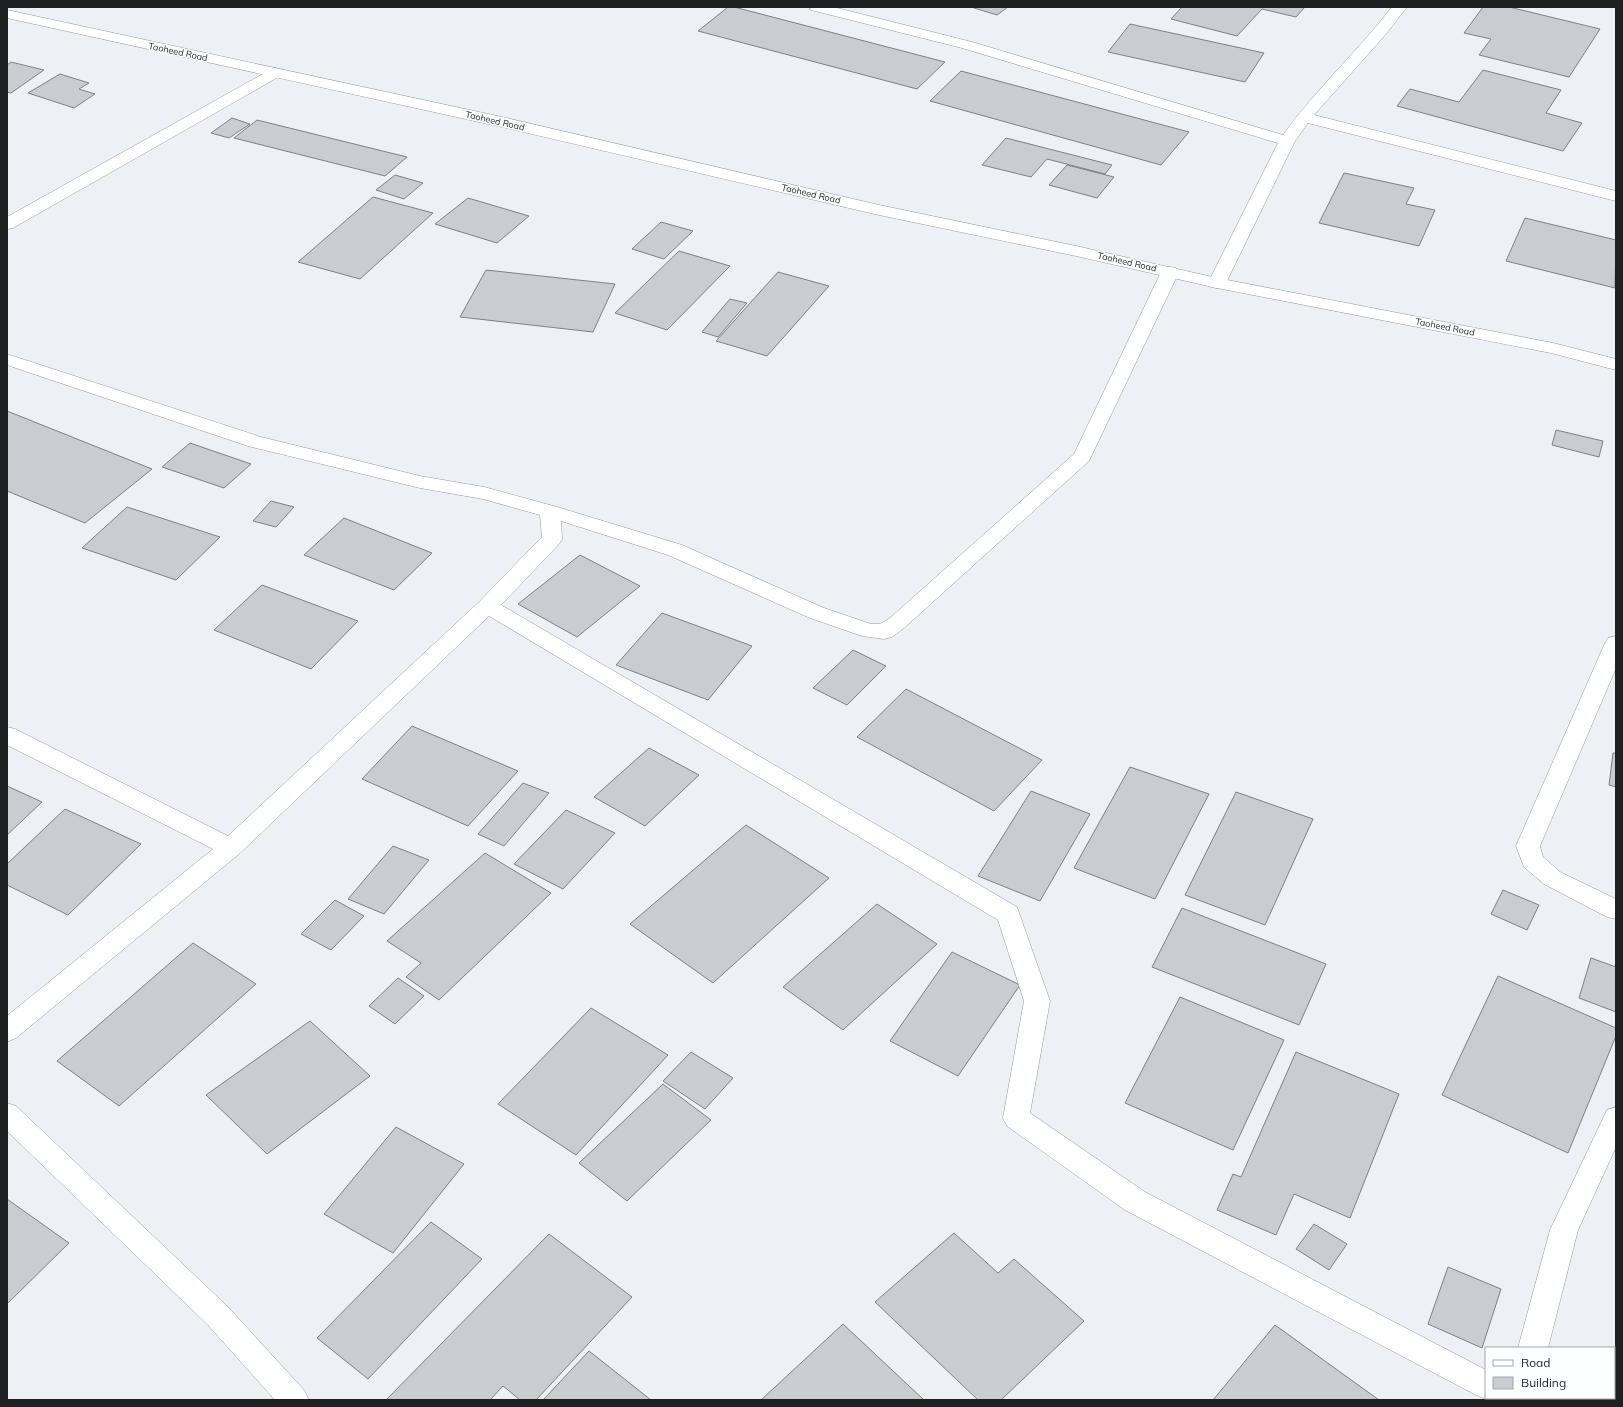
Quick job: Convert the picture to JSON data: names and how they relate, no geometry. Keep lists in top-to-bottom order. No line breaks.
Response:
{"streets":{"street":["Taoheed Road"]},"legend":["Road","Building"]}
